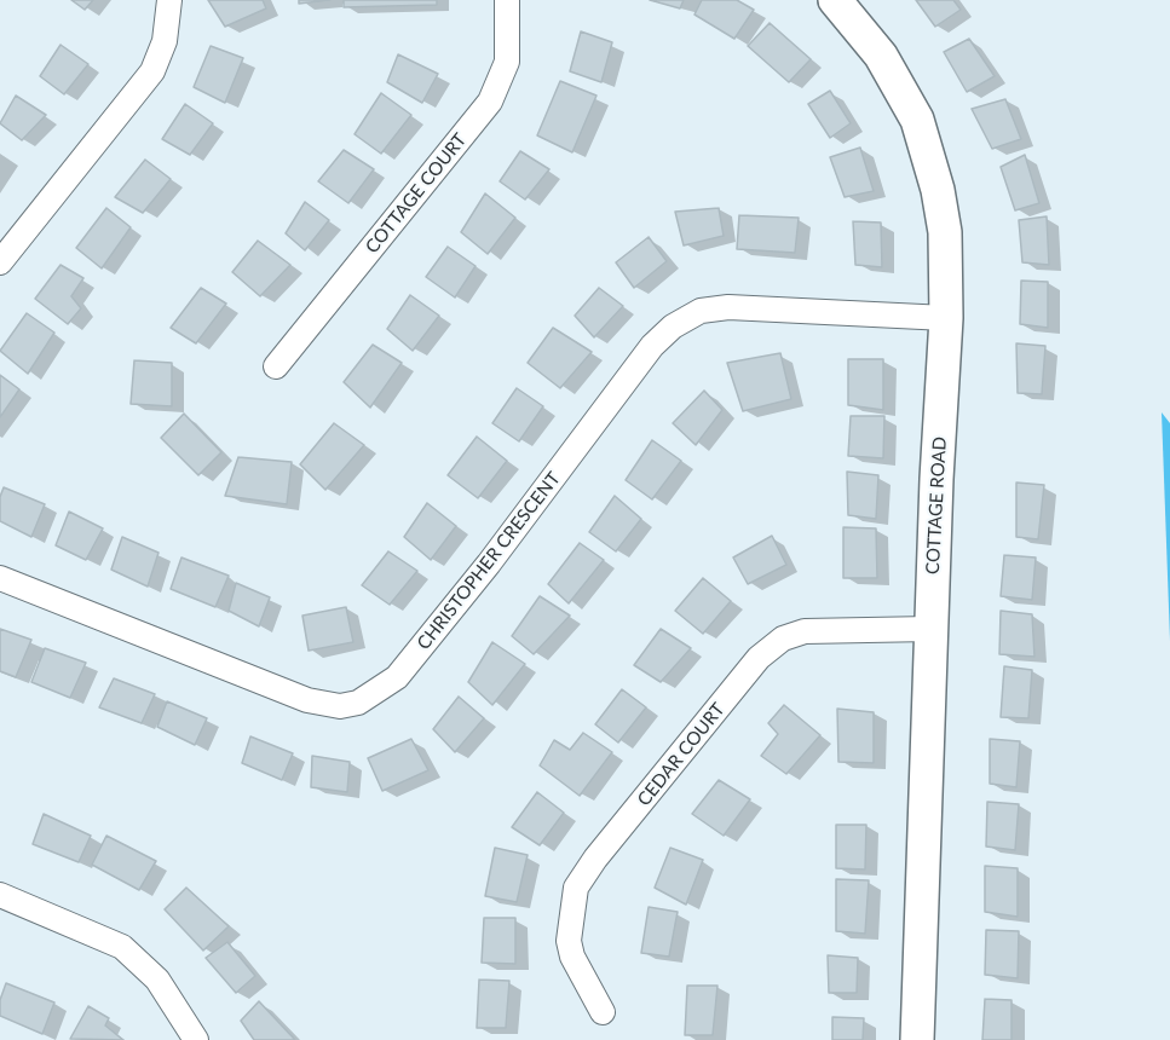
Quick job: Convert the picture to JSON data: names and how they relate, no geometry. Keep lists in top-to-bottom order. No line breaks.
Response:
{"streets":{"street":["COTTAGE COURT","COTTAGE ROAD","CHRISTOPHER CRESCENT","CEDAR COURT"]},"crossings":[["COTTAGE ROAD","CHRISTOPHER CRESCENT"],["COTTAGE ROAD","CEDAR COURT"]]}
